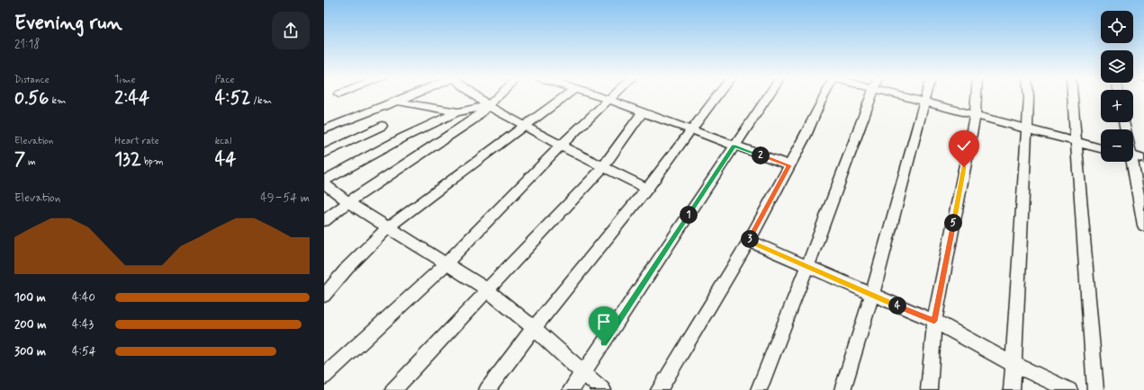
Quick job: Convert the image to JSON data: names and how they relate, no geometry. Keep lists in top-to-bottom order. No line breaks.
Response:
{"page":{"heading":["Evening run","21:18"],"map_buttons":["+","−"],"stats":[["Distance","0.56 km"],["Time","2:44"],["Pace","4:52 /km"],["Elevation","7 m"],["Heart rate","132 bpm"],["kcal","44"]],"pins":["2","1","5","3","4"],"chart":["Elevation","49–54 m"],"list":[{"name":"100 m","note":"4:40"},{"name":"200 m","note":"4:43"},{"name":"300 m","note":"4:54"}]}}
